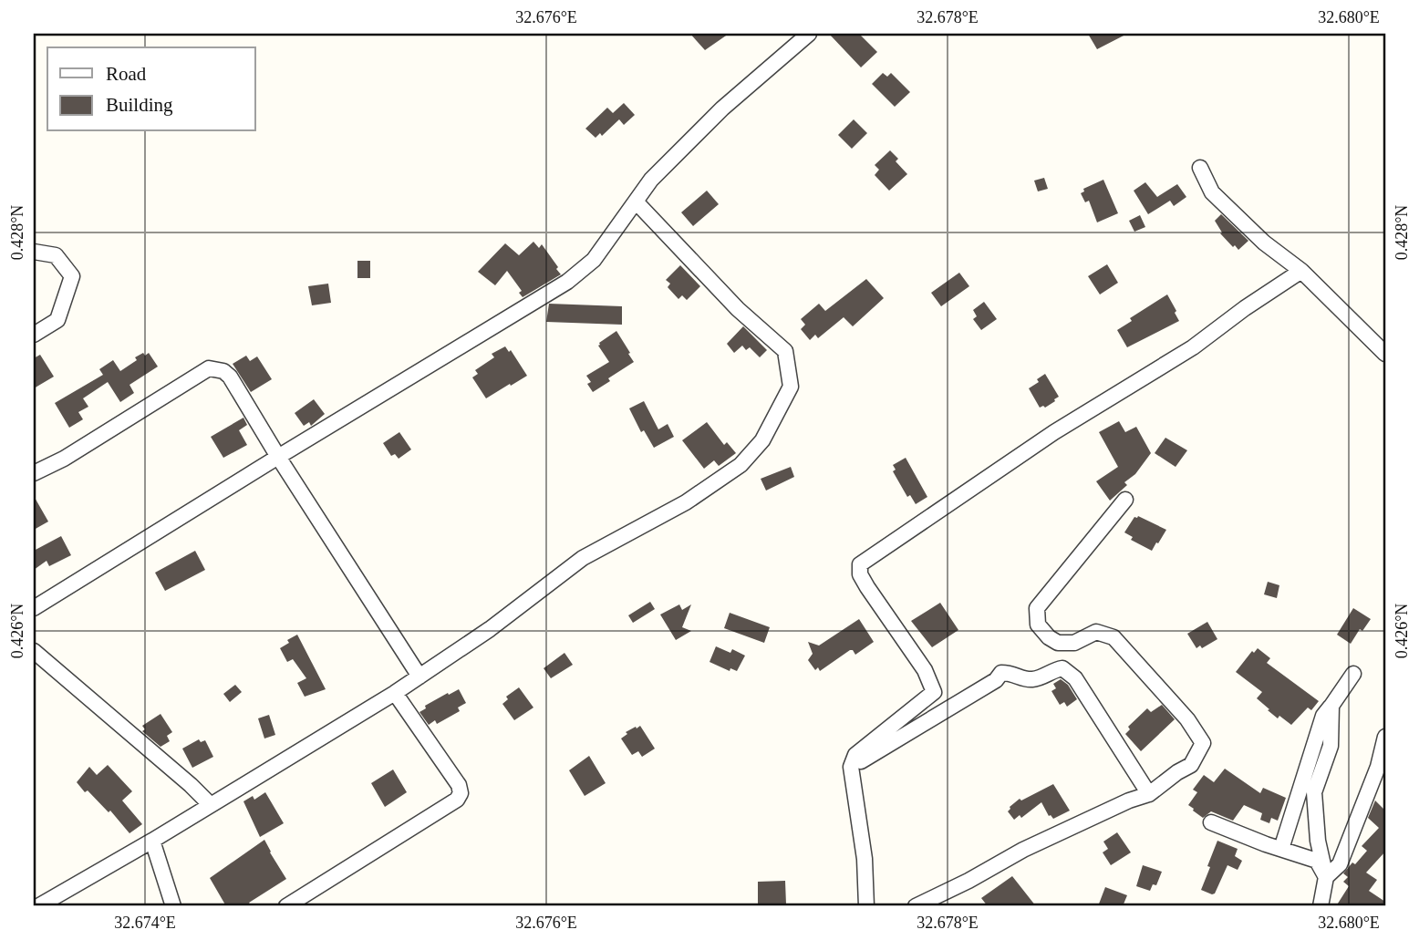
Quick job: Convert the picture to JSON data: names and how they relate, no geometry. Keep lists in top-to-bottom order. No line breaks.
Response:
{"legend":["Road","Building"],"coordinates":["32.676°E","32.678°E","32.680°E","0.428°N","0.426°N","32.674°E"]}
